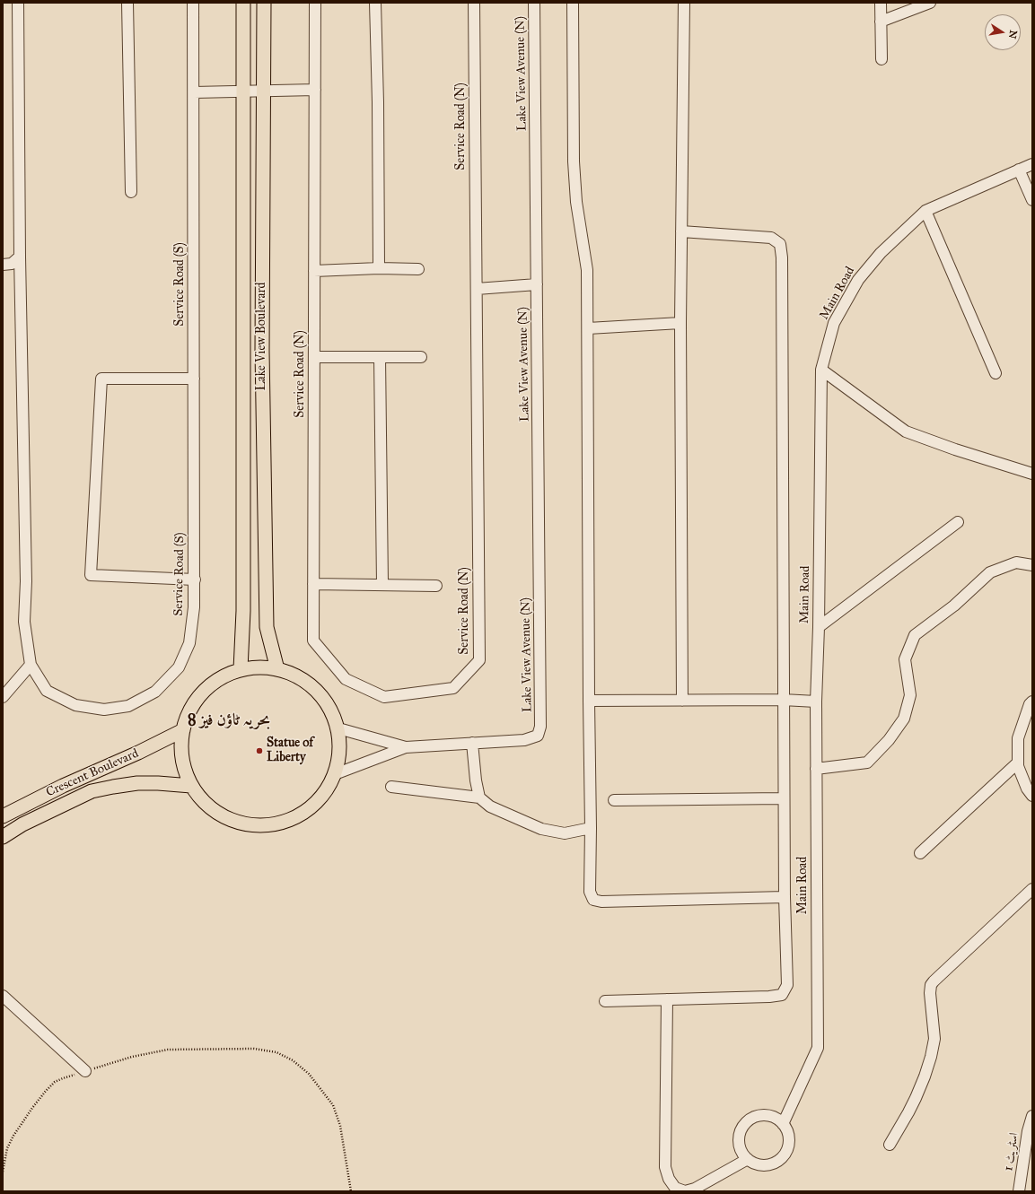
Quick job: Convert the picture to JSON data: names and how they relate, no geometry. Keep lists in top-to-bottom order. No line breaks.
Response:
{"streets":{"main road":["Lake View Boulevard","Crescent Boulevard"],"street":["Lake View Avenue (N)","Service Road (N)","Service Road (S)","Main Road","اسٹریٹ 1"]},"districts":["بحریہ ٹاؤن فیز 8"],"places":["Statue of Liberty"],"north":"right"}
